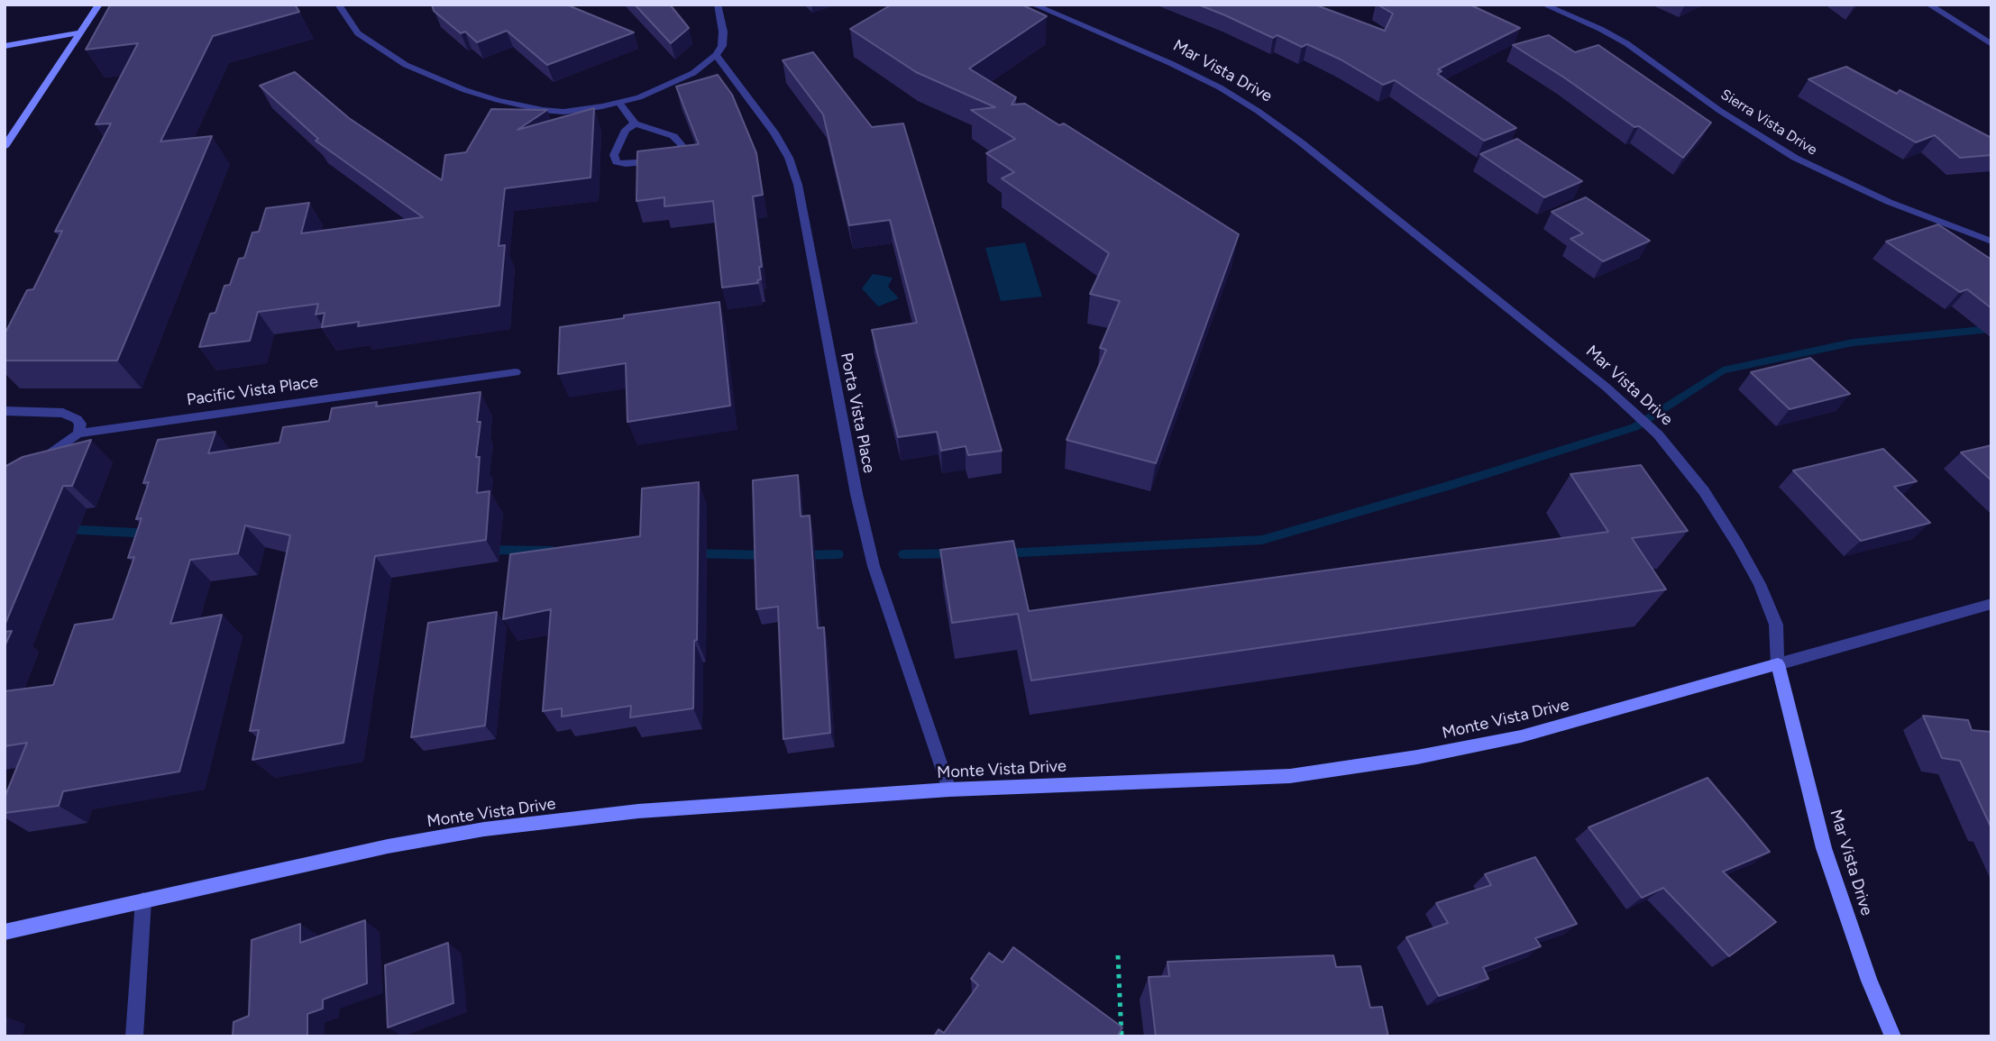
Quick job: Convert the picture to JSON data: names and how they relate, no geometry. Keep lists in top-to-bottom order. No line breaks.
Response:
{"streets":{"street":["Mar Vista Drive","Sierra Vista Drive","Pacific Vista Place","Porta Vista Place","Monte Vista Drive"]},"crossings":[["Mar Vista Drive","Monte Vista Drive"],["Porta Vista Place","Monte Vista Drive"]]}
